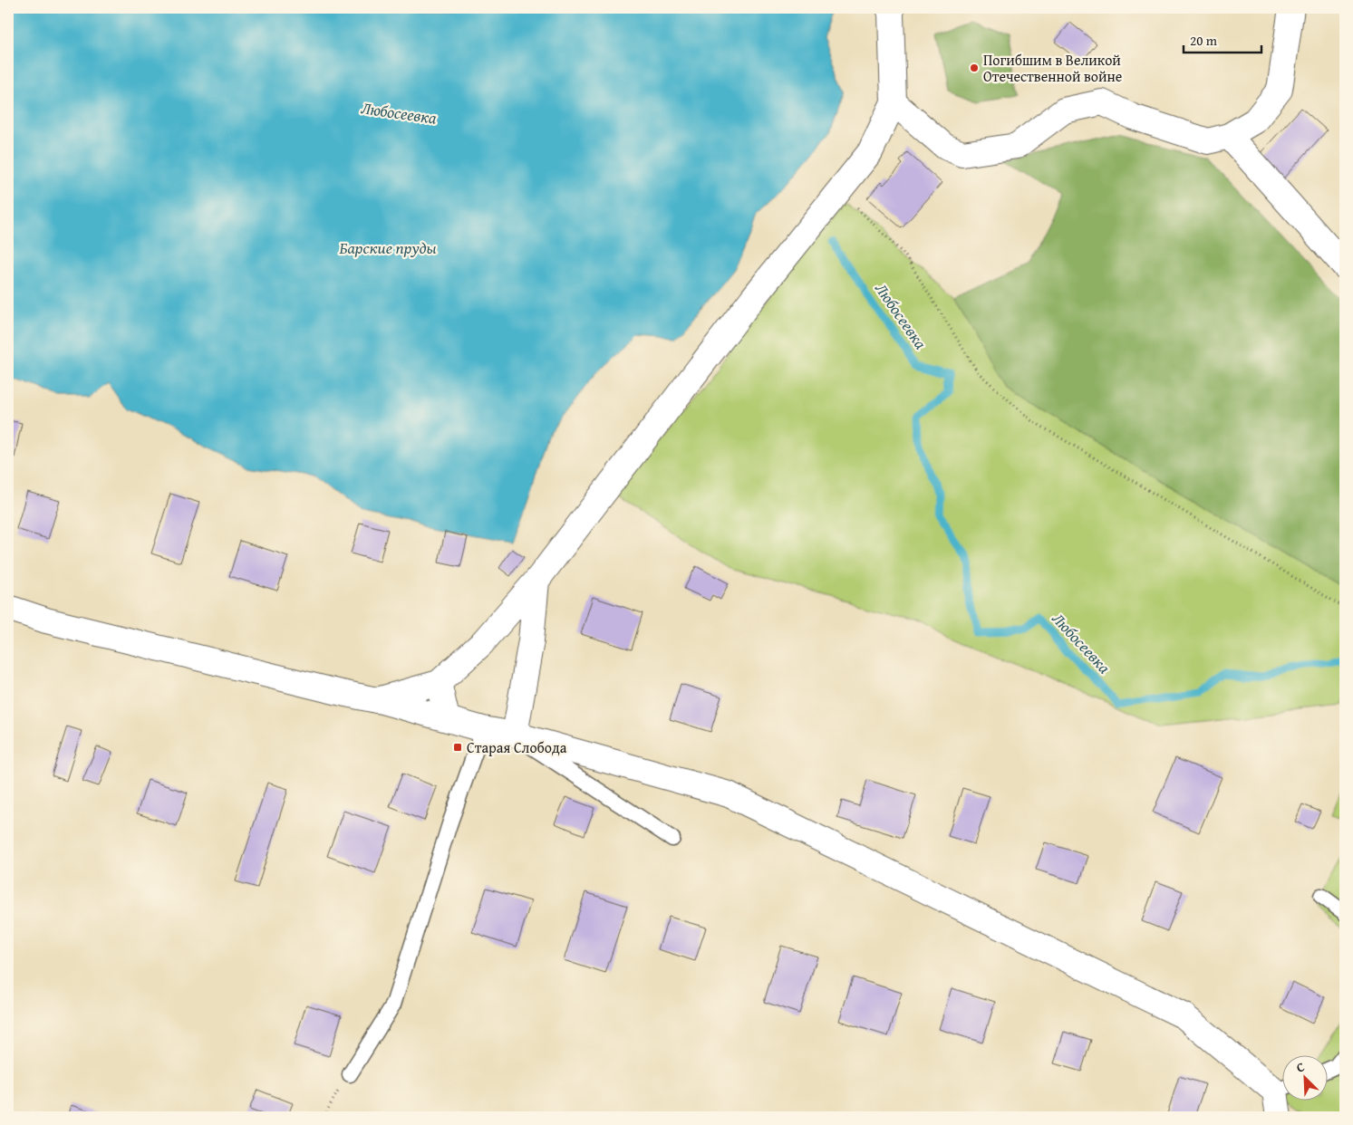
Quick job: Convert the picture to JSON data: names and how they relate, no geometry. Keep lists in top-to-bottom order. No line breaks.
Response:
{"water":["Любосеевка","Барские пруды"],"places":{"other":["Погибшим в Великой Отечественной войне"],"transit":["Старая Слобода"]},"scale_bar":"20 m","north":"top left"}
